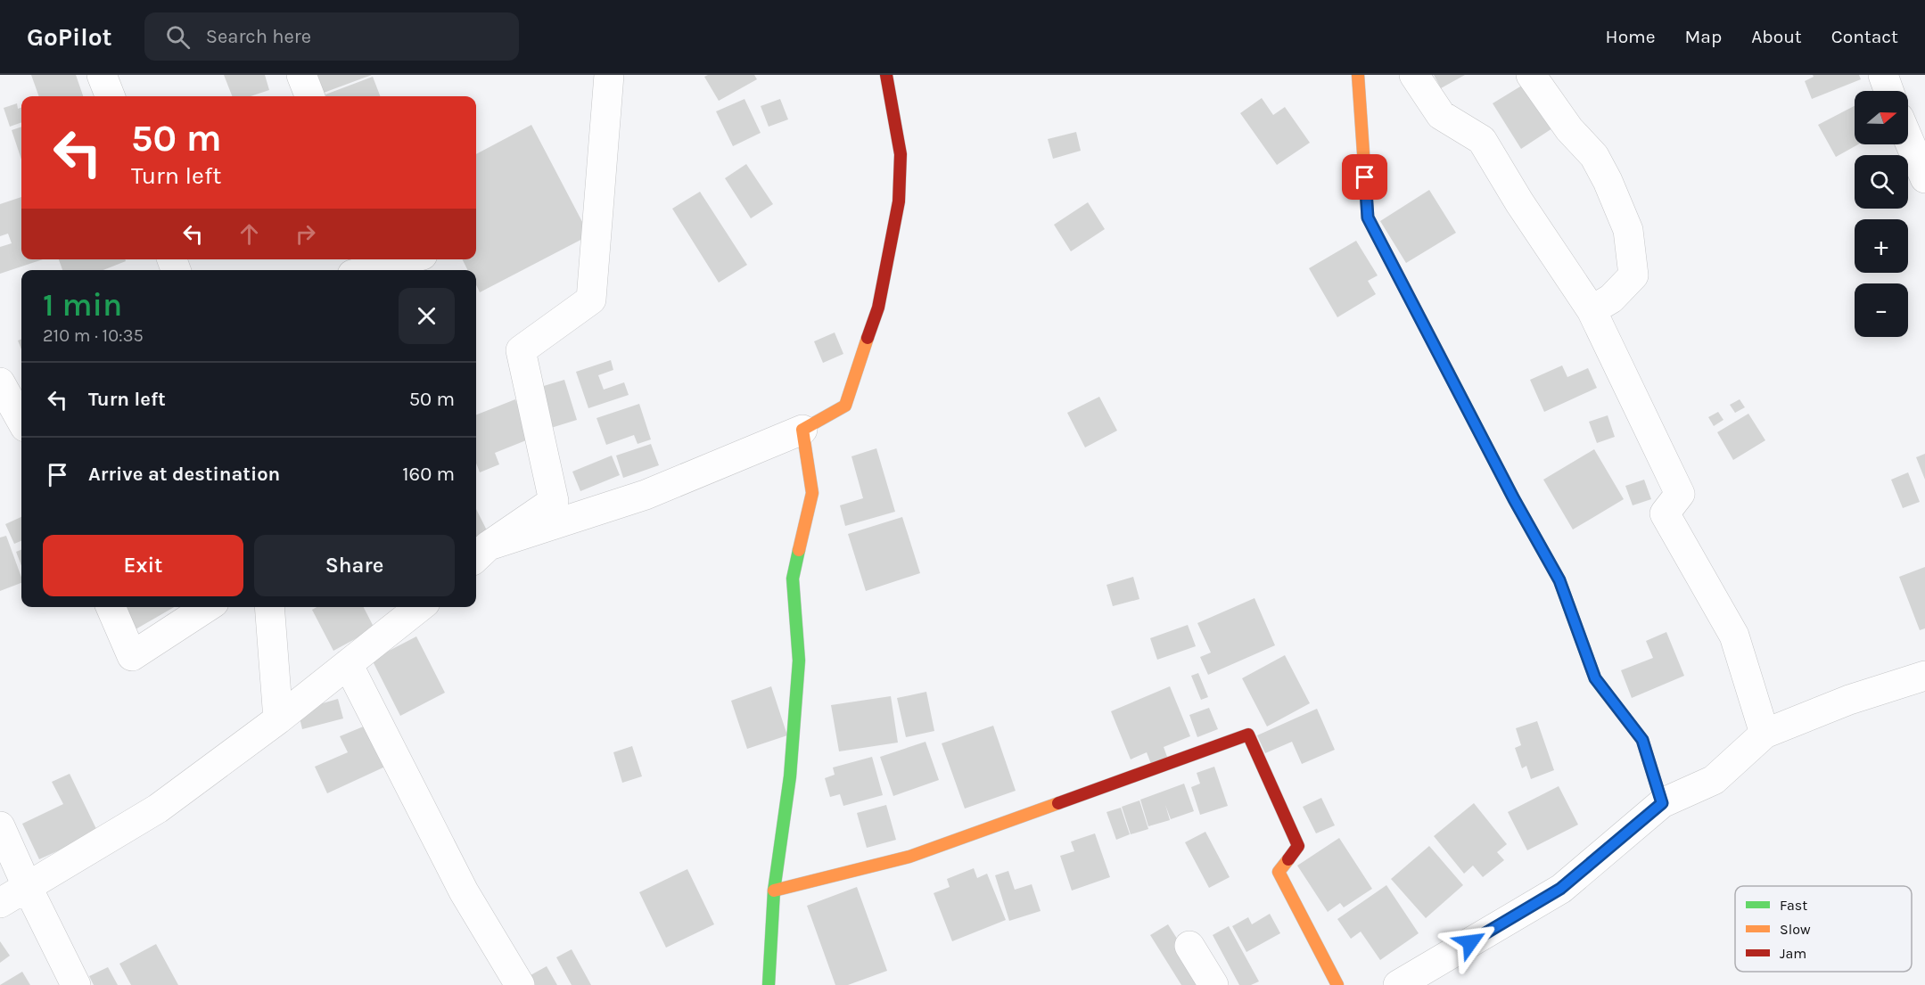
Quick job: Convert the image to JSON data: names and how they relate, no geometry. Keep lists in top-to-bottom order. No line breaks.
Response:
{"legend":["Fast","Slow","Jam"],"north":"right","page":{"header":"GoPilot","search":"Search here","nav":["Home","Map","About","Contact"],"map_buttons":["+","−"],"turn":["50 m","Turn left"],"heading":["1 min","210 m · 10:35"],"list":[{"name":"Turn left","value":"50 m"},{"name":"Arrive at destination","value":"160 m"}],"buttons":["Exit","Share"]}}
